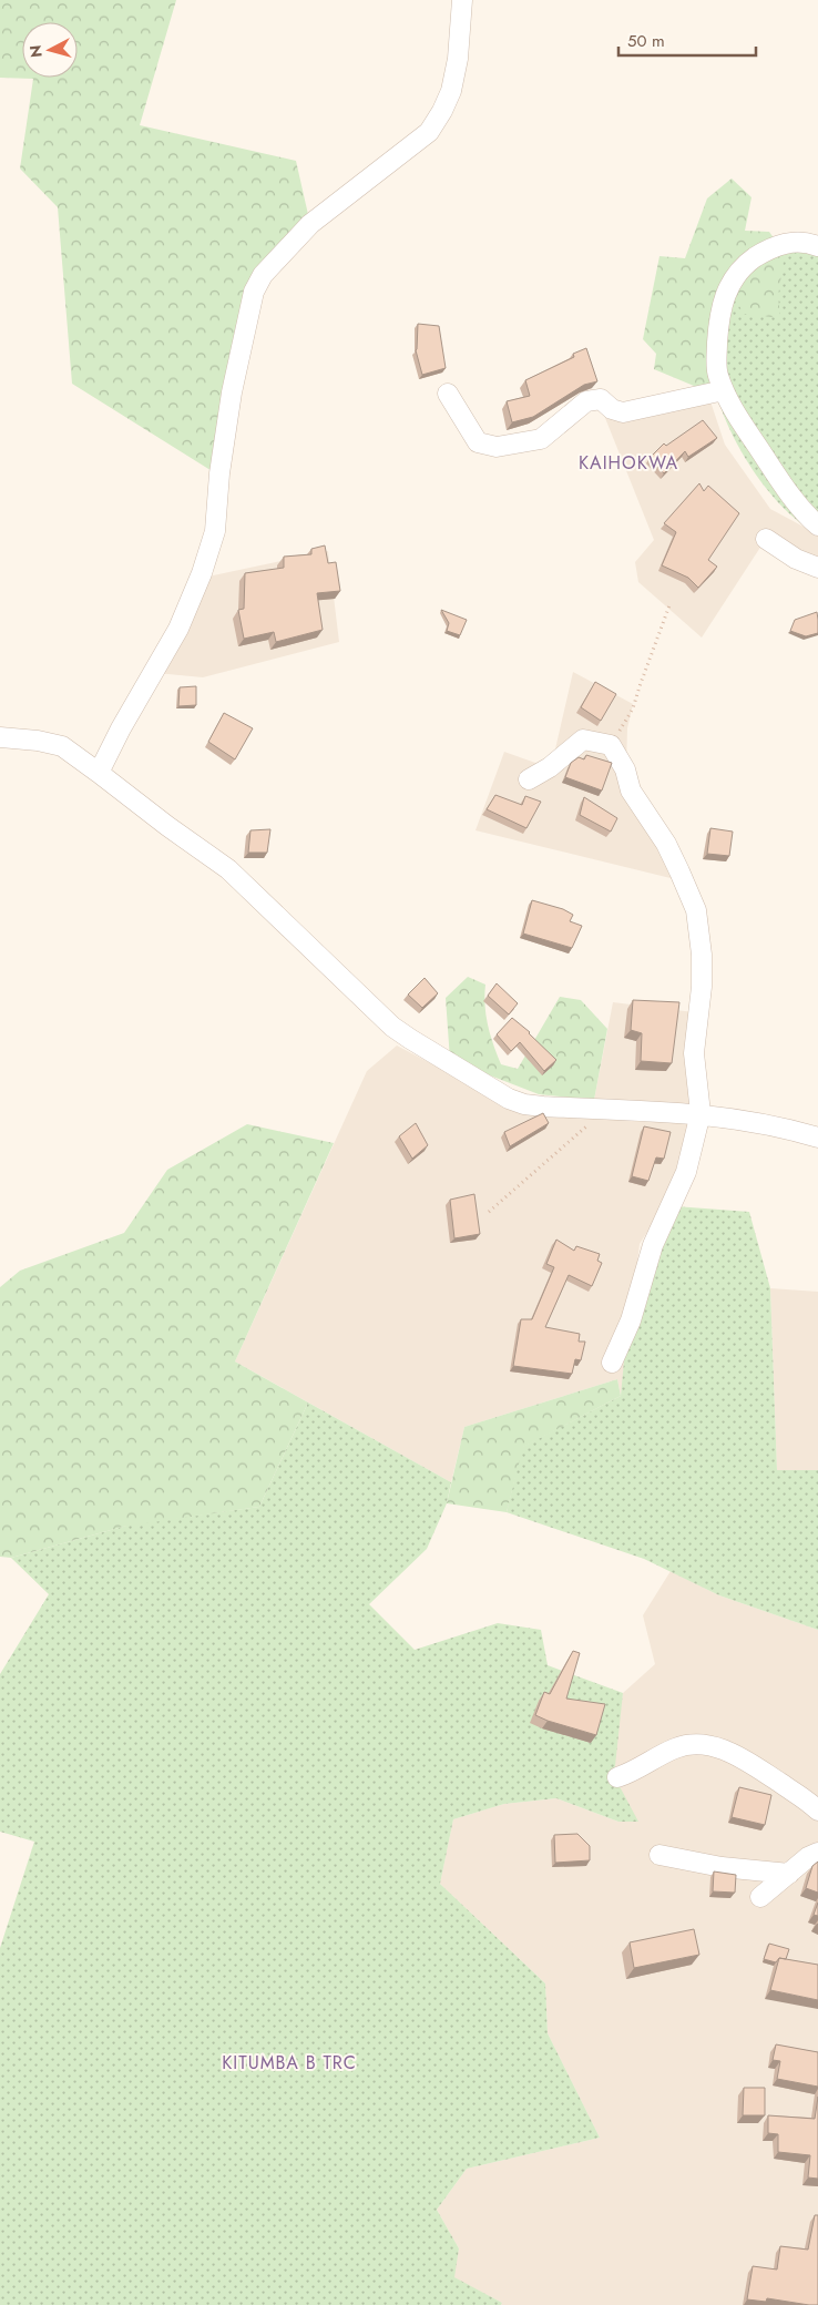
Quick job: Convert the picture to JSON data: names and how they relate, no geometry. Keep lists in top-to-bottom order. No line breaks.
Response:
{"districts":["KAIHOKWA","KITUMBA B TRC"],"scale_bar":"50 m","north":"left"}
